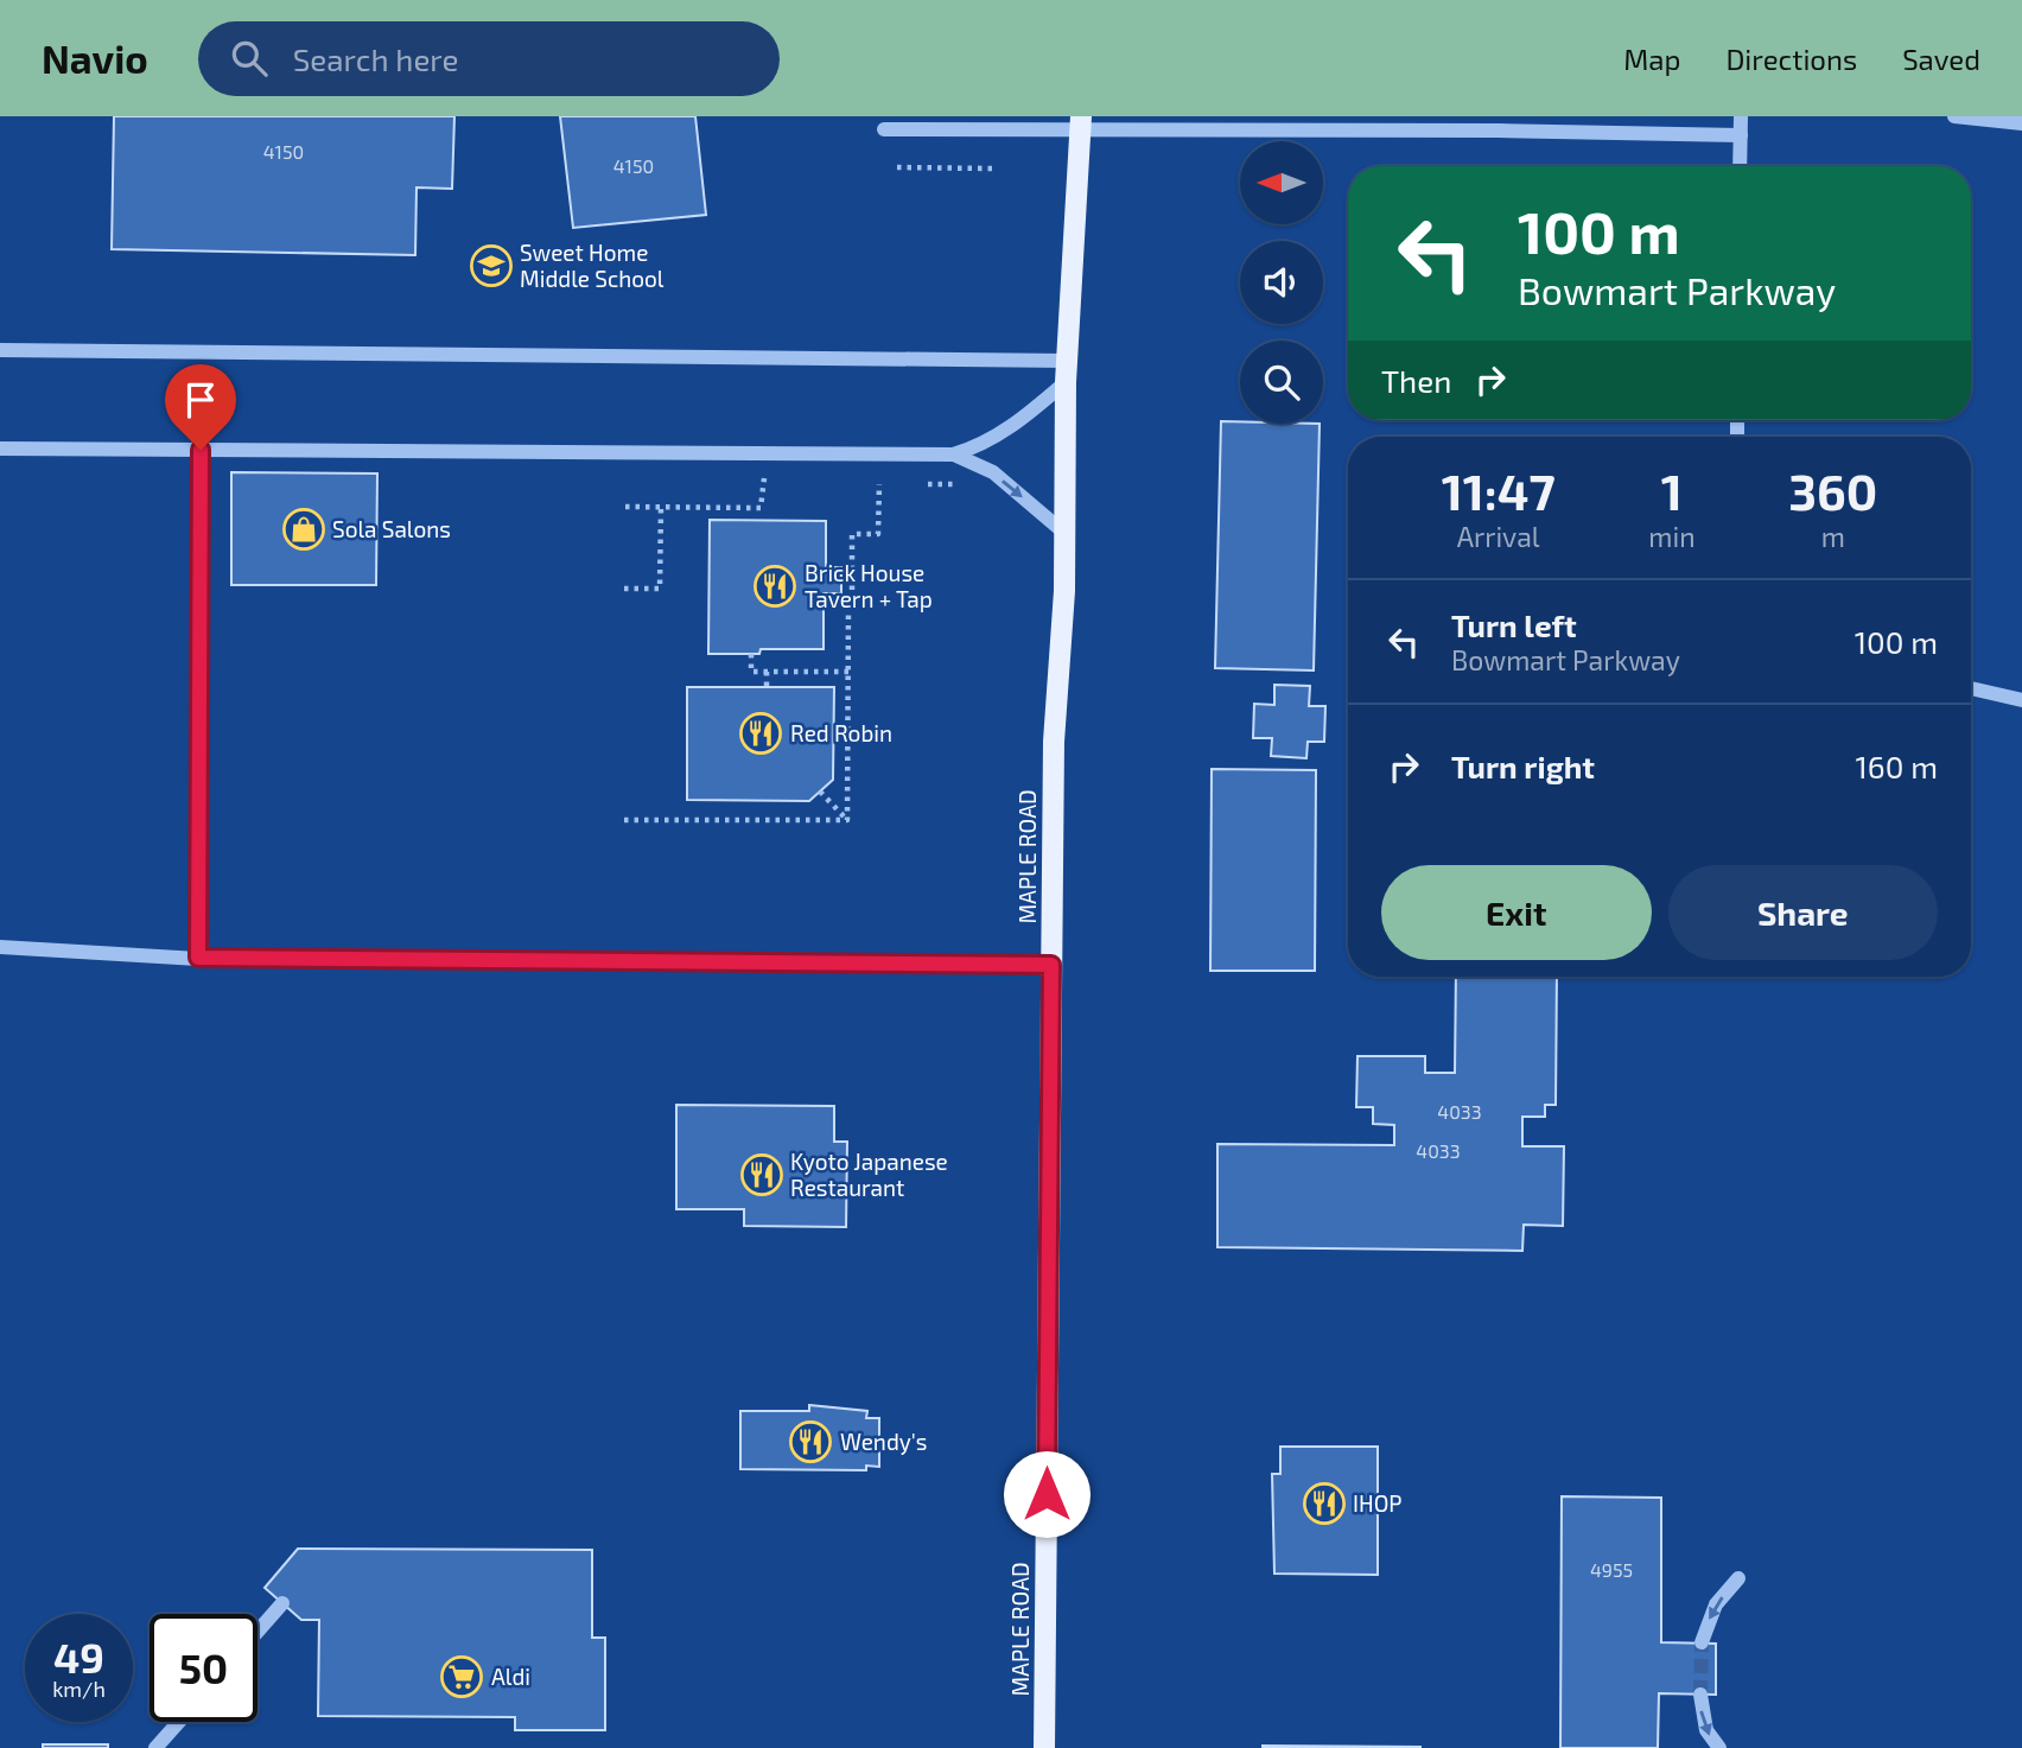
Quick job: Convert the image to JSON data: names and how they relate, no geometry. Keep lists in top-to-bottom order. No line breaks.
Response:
{"streets":{"main road":["MAPLE ROAD"]},"places":{"school or university":["Sweet Home Middle School"],"shop":["Sola Salons"],"restaurant":["Brick House Tavern + Tap","Red Robin","Kyoto Japanese Restaurant","Wendy's","IHOP"],"supermarket":["Aldi"]},"house_numbers":["4150","4150","4033","4033","4955"],"north":"left","page":{"header":"Navio","search":"Search here","nav":["Map","Directions","Saved"],"turn":["100 m","Bowmart Parkway"],"then":"Then","eta":["11:47","Arrival","1","min","360","m"],"list":[{"name":"Turn left","note":"Bowmart Parkway","value":"100 m"},{"name":"Turn right","value":"160 m"}],"buttons":["Exit","Share"],"speed":"49 km/h","limit":"50"}}
